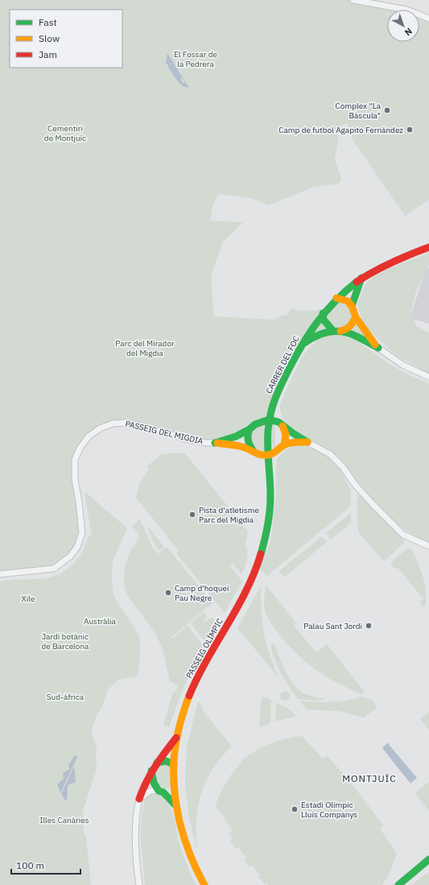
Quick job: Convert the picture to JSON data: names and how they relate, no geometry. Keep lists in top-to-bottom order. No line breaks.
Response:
{"streets":{"street":["CARRER DEL FOC","PASSEIG DEL MIGDIA","PASSEIG OLÍMPIC"]},"crossings":[["CARRER DEL FOC","PASSEIG OLÍMPIC"]],"districts":["MONTJUÏC"],"parks":["El Fossar de la Pedrera","Cementiri de Montjuïc","Parc del Mirador del Migdia","Xile","Austràlia","Jardí botànic de Barcelona","Sud-àfrica","Illes Canàries"],"places":["Complex \"La Bàscula\"","Camp de futbol Agapito Fernández","Pista d'atletisme Parc del Migdia","Camp d'hoquei Pau Negre","Palau Sant Jordi","Estadi Olímpic Lluís Companys"],"legend":["Fast","Slow","Jam"],"scale_bar":"100 m","north":"bottom right"}
